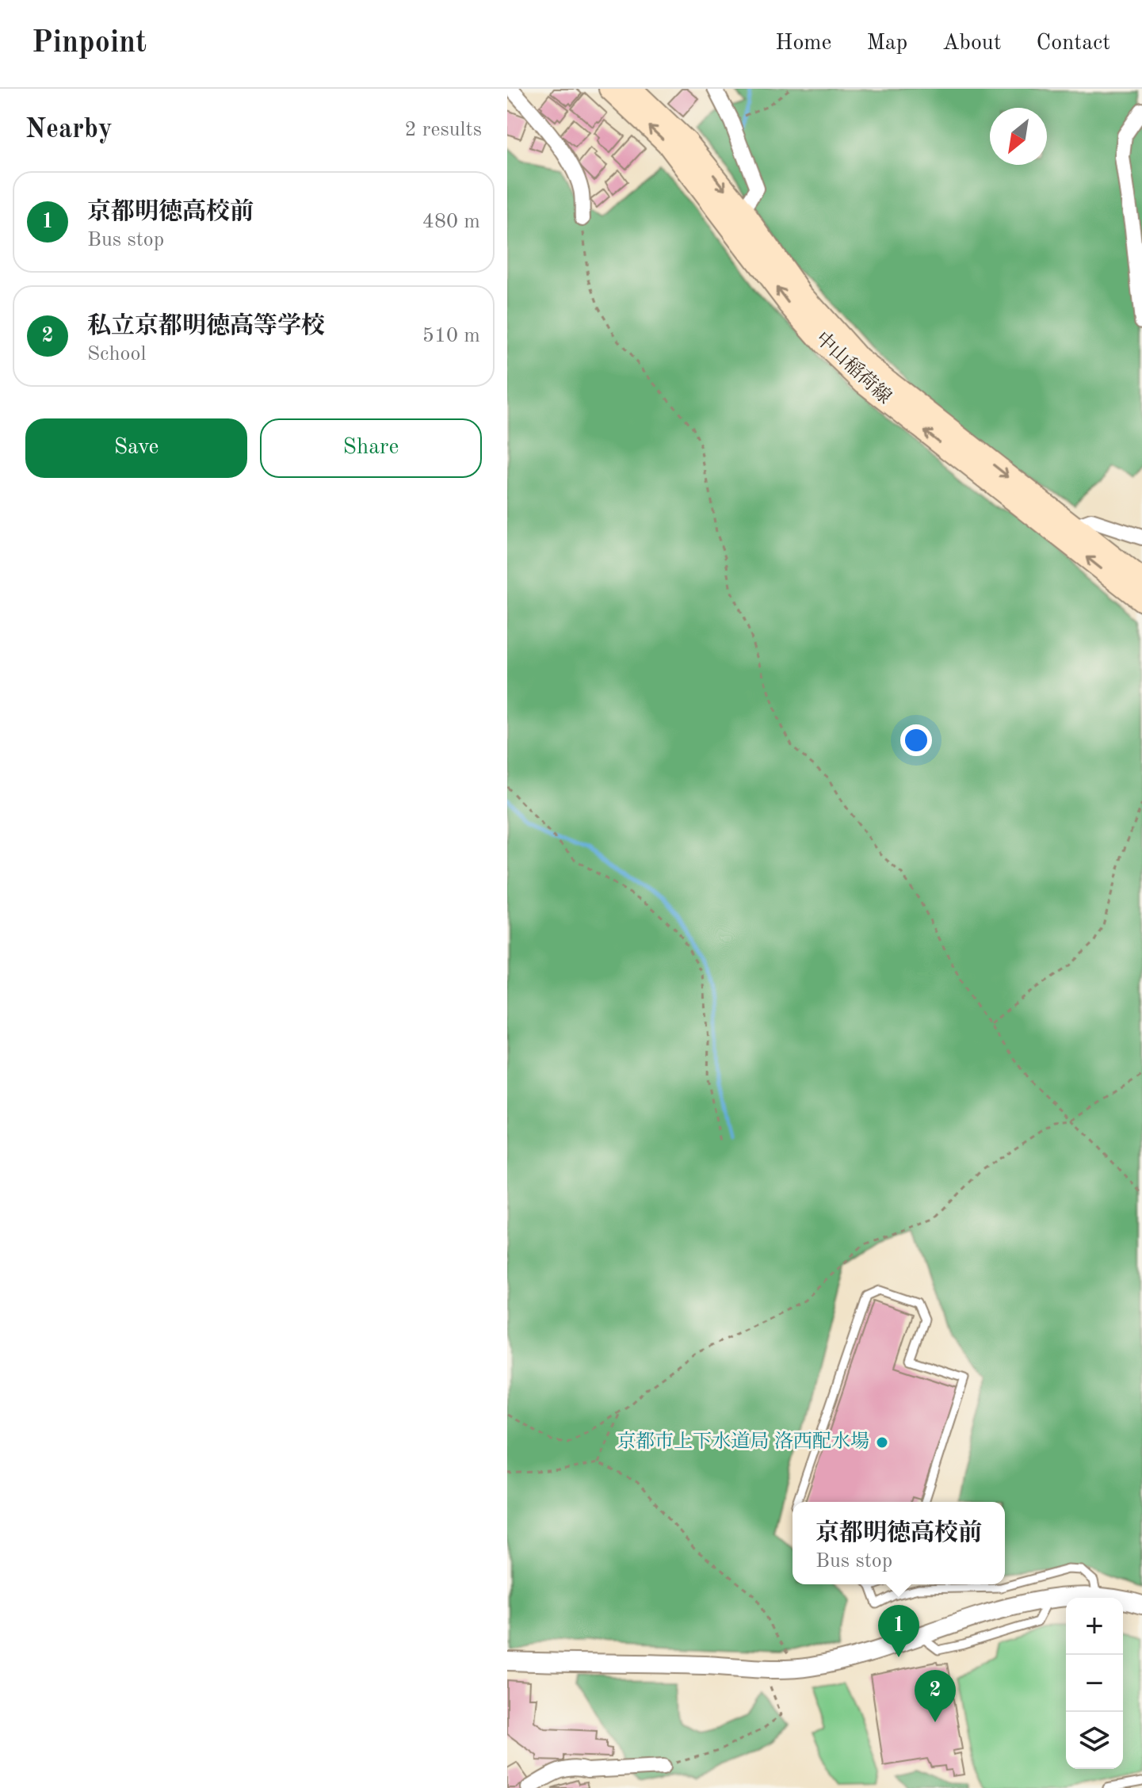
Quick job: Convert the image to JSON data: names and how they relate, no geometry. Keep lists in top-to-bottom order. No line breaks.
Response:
{"streets":{"main road":["中山稲荷線"]},"places":["京都市上下水道局 洛西配水場"],"north":"bottom left","page":{"header":"Pinpoint","nav":["Home","Map","About","Contact"],"heading":["Nearby","2 results"],"list":[{"mark":"1","name":"京都明徳高校前","note":"Bus stop","value":"480 m"},{"mark":"2","name":"私立京都明徳高等学校","note":"School","value":"510 m"}],"buttons":["Save","Share"],"popup":["京都明徳高校前","Bus stop"],"map_buttons":["+","−"],"pins":["1","2"]}}
